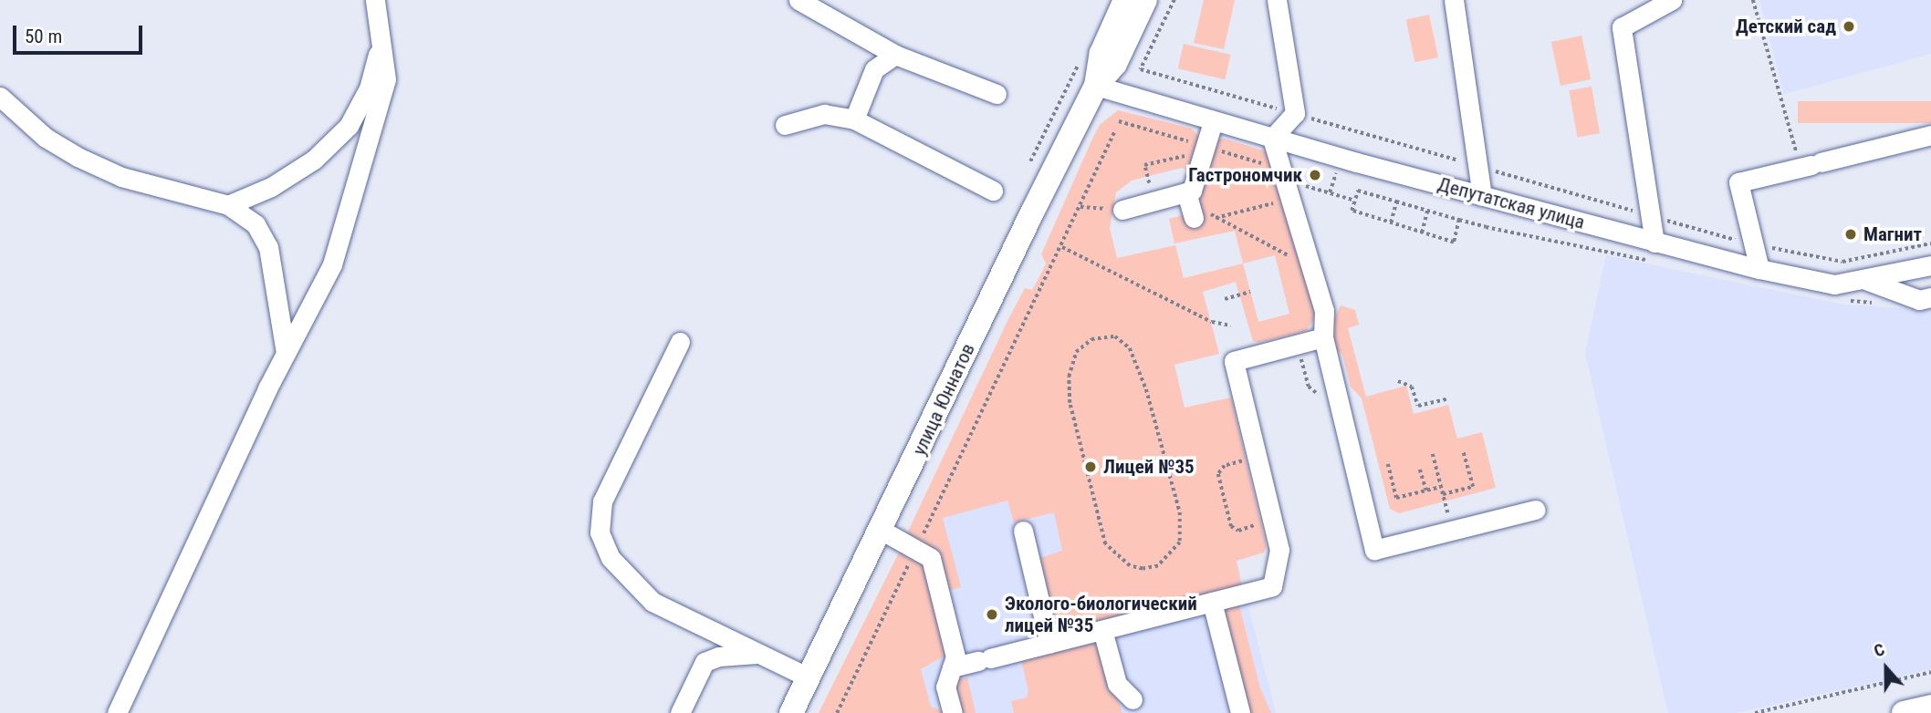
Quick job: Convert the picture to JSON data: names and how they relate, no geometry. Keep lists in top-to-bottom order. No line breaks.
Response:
{"streets":{"main road":["улица Юннатов"],"street":["Депутатская улица"]},"crossings":[["Депутатская улица","улица Юннатов"]],"places":["Детский сад","Гастрономчик","Магнит","Лицей №35","Эколого-биологический лицей №35"],"scale_bar":"50 m","north":"top"}
